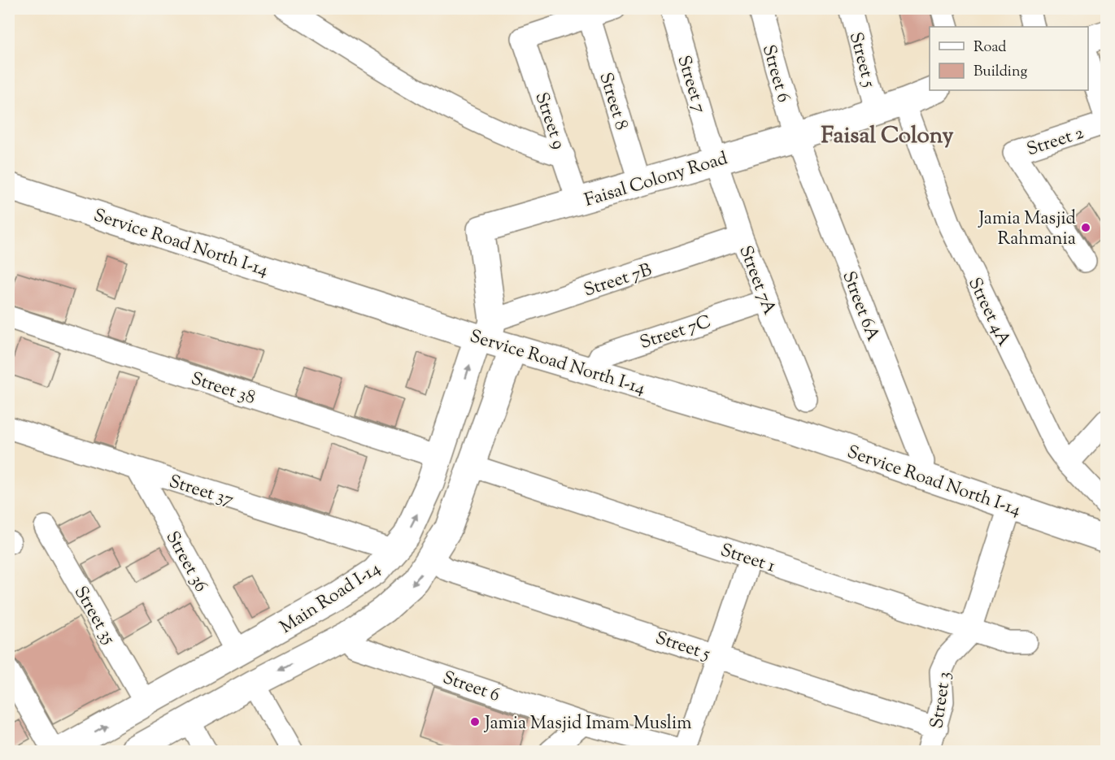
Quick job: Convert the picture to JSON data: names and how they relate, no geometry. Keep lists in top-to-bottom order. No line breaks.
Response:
{"streets":{"main road":["Faisal Colony Road","Service Road North I-14","Main Road I-14"],"street":["Street 5","Street 6","Street 7","Street 8","Street 9","Street 2","Street 7B","Street 7A","Street 6A","Street 4A","Street 7C","Street 38","Street 37","Street 1","Street 36","Street 35","Street 3"]},"crossings":[["Street 5","Faisal Colony Road"],["Street 5","Main Road I-14"],["Street 5","Street 3"],["Street 6","Faisal Colony Road"],["Street 6","Street 6A"],["Street 6","Main Road I-14"],["Street 7","Faisal Colony Road"],["Street 7","Street 7A"],["Street 8","Street 9"],["Street 8","Faisal Colony Road"],["Street 9","Faisal Colony Road"],["Faisal Colony Road","Service Road North I-14"],["Faisal Colony Road","Street 7B"],["Faisal Colony Road","Street 7A"],["Faisal Colony Road","Street 6A"],["Faisal Colony Road","Street 4A"],["Faisal Colony Road","Main Road I-14"],["Service Road North I-14","Street 7B"],["Service Road North I-14","Street 6A"],["Service Road North I-14","Street 7C"],["Service Road North I-14","Main Road I-14"],["Service Road North I-14","Street 3"],["Street 7B","Street 7A"],["Street 7B","Main Road I-14"],["Street 7A","Street 7C"],["Street 38","Main Road I-14"],["Street 37","Street 36"],["Street 37","Main Road I-14"],["Street 1","Main Road I-14"],["Street 1","Street 3"],["Street 36","Main Road I-14"],["Main Road I-14","Street 35"]],"districts":["Faisal Colony"],"places":["Jamia Masjid Rahmania","Jamia Masjid Imam Muslim"],"legend":["Road","Building"]}
